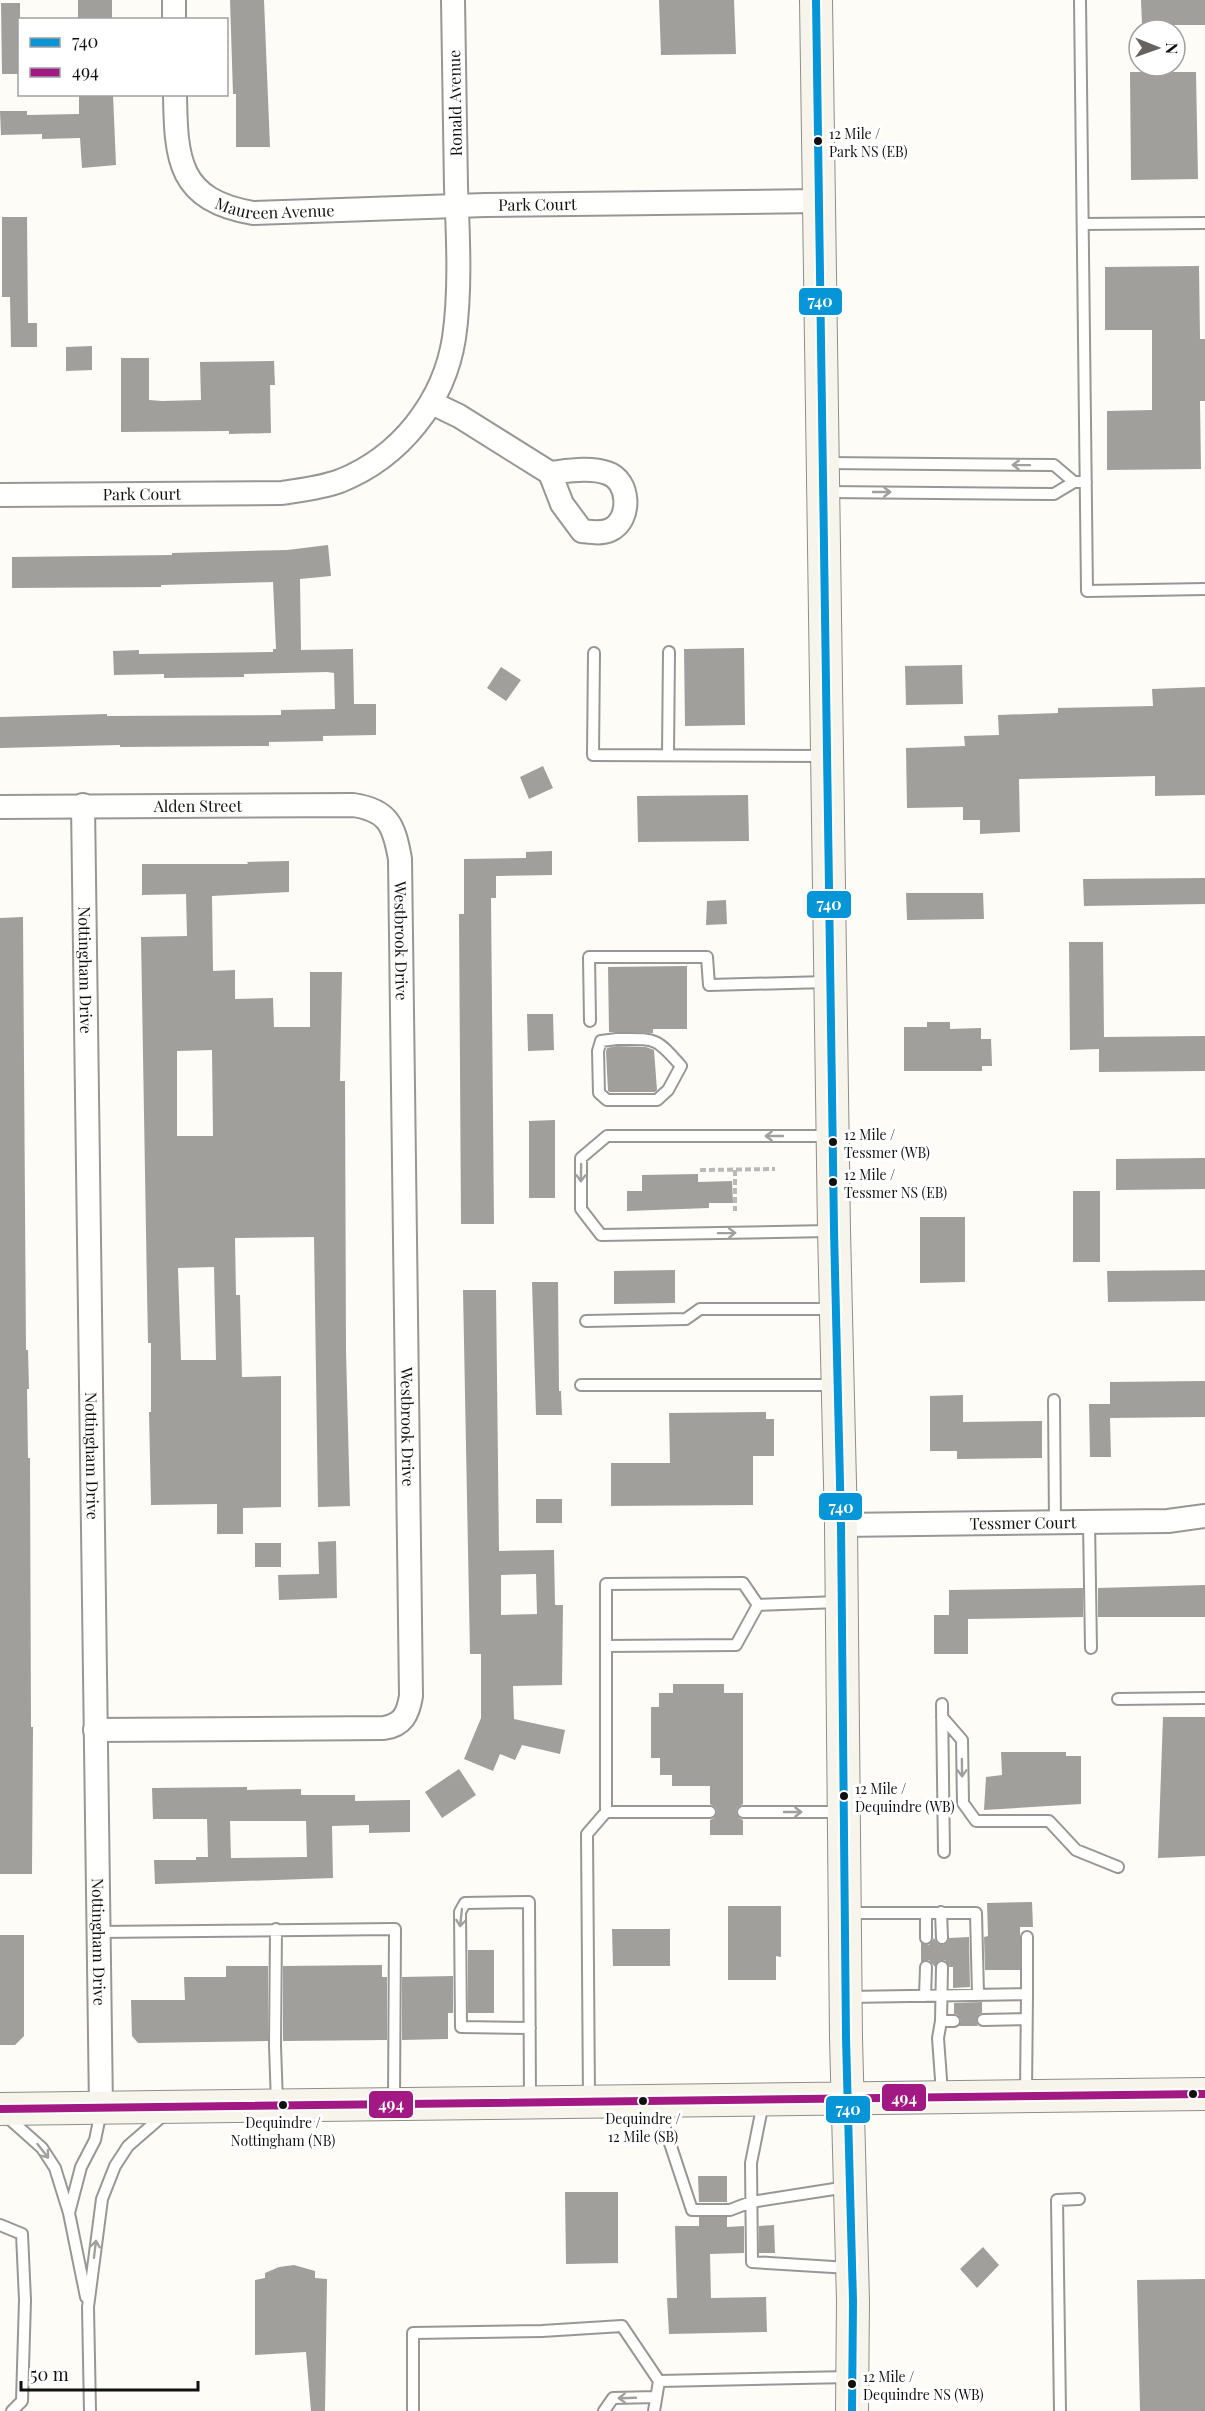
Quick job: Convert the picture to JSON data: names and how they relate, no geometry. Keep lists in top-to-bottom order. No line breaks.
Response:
{"streets":{"street":["Ronald Avenue","Maureen Avenue","Park Court","Alden Street","Westbrook Drive","Nottingham Drive","Tessmer Court"]},"crossings":[["Ronald Avenue","Maureen Avenue"],["Ronald Avenue","Park Court"],["Maureen Avenue","Park Court"],["Alden Street","Westbrook Drive"],["Alden Street","Nottingham Drive"],["Westbrook Drive","Nottingham Drive"]],"places":["12 Mile / Park NS (EB)","12 Mile / Tessmer (WB)","12 Mile / Tessmer NS (EB)","12 Mile / Dequindre (WB)","Dequindre / 12 Mile (SB)","Dequindre / Nottingham (NB)","12 Mile / Dequindre NS (WB)"],"lines":["transit line 740","transit line 494"],"legend":["740","494"],"scale_bar":"50 m","north":"right"}
